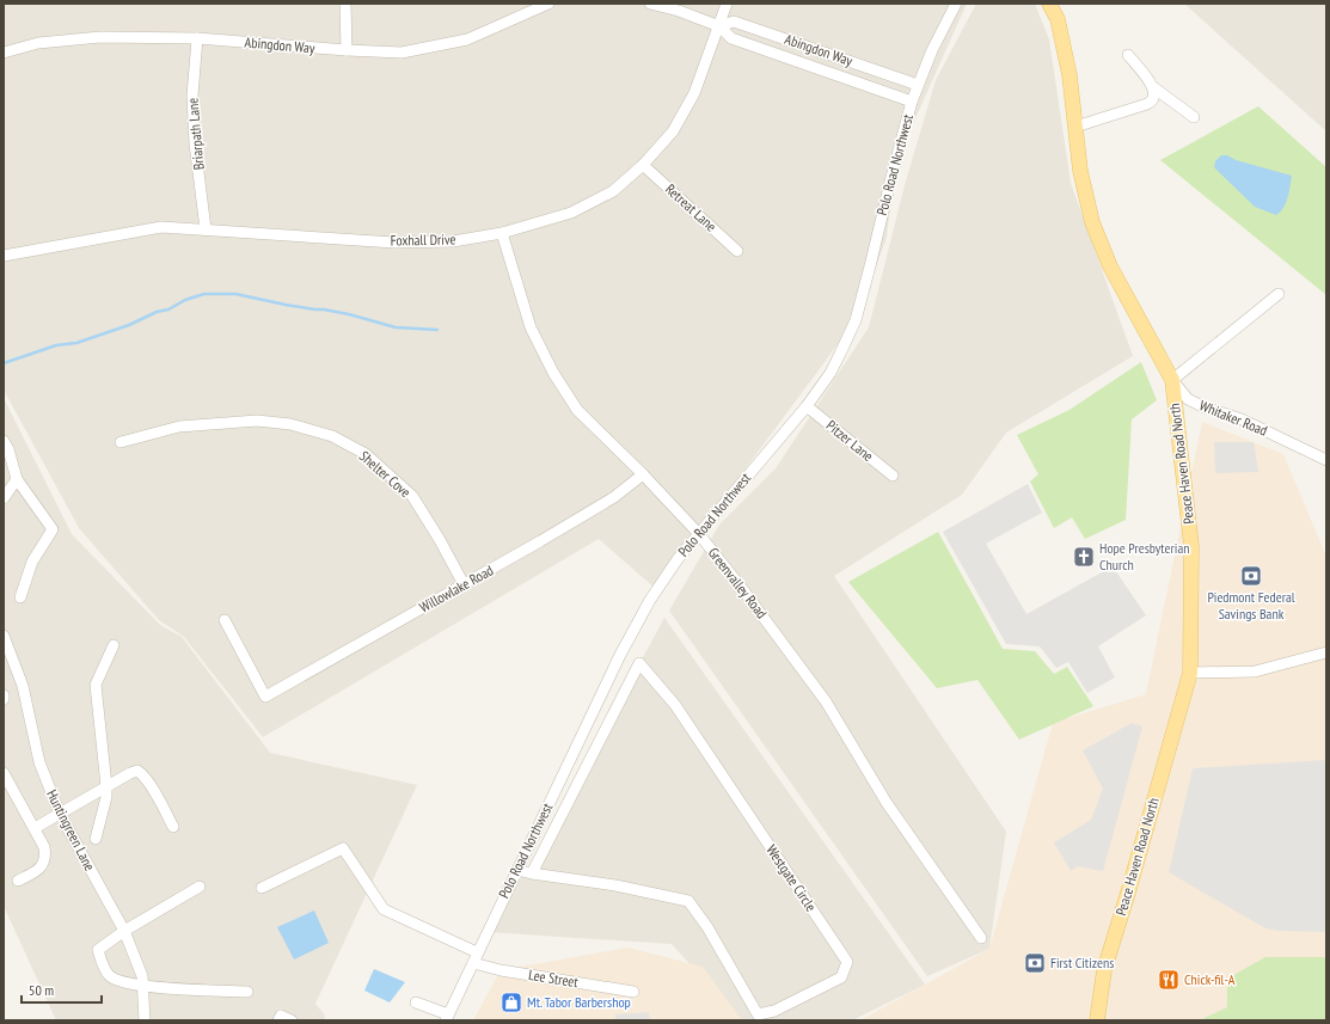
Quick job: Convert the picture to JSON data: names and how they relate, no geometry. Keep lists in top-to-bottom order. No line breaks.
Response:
{"streets":{"main road":["Peace Haven Road North"],"street":["Abingdon Way","Briarpath Lane","Polo Road Northwest","Retreat Lane","Foxhall Drive","Whitaker Road","Pitzer Lane","Shelter Cove","Greenvalley Road","Willowlake Road","Huntingreen Lane","Westgate Circle","Lee Street"]},"crossings":[["Abingdon Way","Briarpath Lane"],["Abingdon Way","Polo Road Northwest"],["Abingdon Way","Foxhall Drive"],["Briarpath Lane","Foxhall Drive"],["Polo Road Northwest","Pitzer Lane"],["Polo Road Northwest","Greenvalley Road"],["Polo Road Northwest","Westgate Circle"],["Polo Road Northwest","Lee Street"],["Retreat Lane","Foxhall Drive"],["Foxhall Drive","Greenvalley Road"],["Whitaker Road","Peace Haven Road North"],["Shelter Cove","Willowlake Road"],["Greenvalley Road","Willowlake Road"]],"places":{"church":["Hope Presbyterian Church"],"bank":["Piedmont Federal Savings Bank","First Citizens"],"restaurant":["Chick-fil-A"],"shop":["Mt. Tabor Barbershop"]},"scale_bar":"50 m"}
